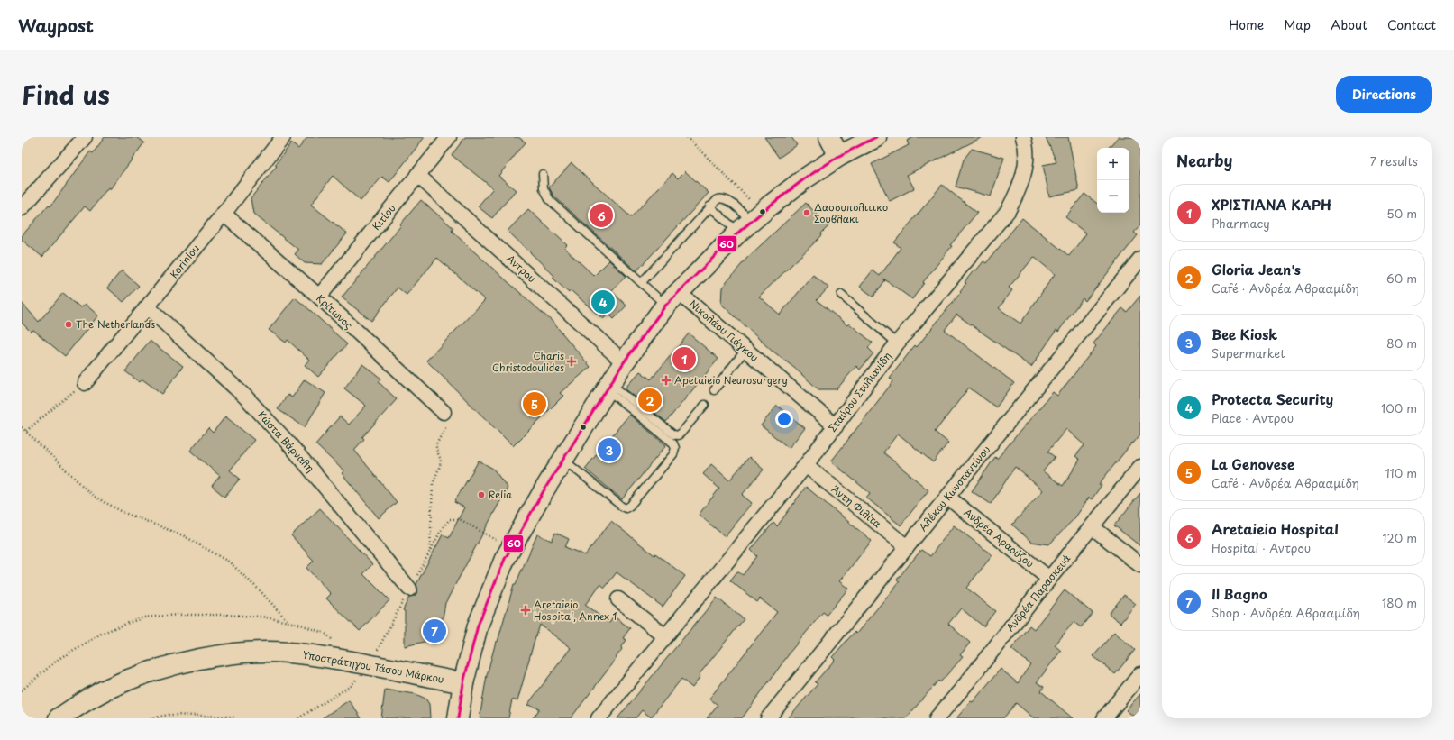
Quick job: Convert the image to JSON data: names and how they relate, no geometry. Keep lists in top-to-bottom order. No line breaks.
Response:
{"streets":{"main road":["Υποστράτηγου Τάσου Μάρκου"],"street":["Κιτίου","Korinlou","Αντρου","Κρίτωνος","Νικολάου Γιάγκου","Σταύρου Στυλιανίδη","Κώστα Βάρναλη","Αλέκου Κωνσταντίνου","Άντη Φιλίτα","Ανδρέα Αραούζου","Ανδρέα Παρασκευά"]},"crossings":[["Κιτίου","Αντρου"],["Κιτίου","Κρίτωνος"],["Korinlou","Κρίτωνος"],["Korinlou","Κώστα Βάρναλη"],["Νικολάου Γιάγκου","Σταύρου Στυλιανίδη"],["Σταύρου Στυλιανίδη","Άντη Φιλίτα"],["Αλέκου Κωνσταντίνου","Άντη Φιλίτα"],["Αλέκου Κωνσταντίνου","Ανδρέα Αραούζου"],["Ανδρέα Αραούζου","Ανδρέα Παρασκευά"]],"places":{"other":["Δασουπολιτικο Σουβλακι","The Netherlands","Relia"],"health":["Charis Christodoulides","Apetaieio Neurosurgery","Aretaieio Hospital, Annex 1"]},"lines":["transit line 60"],"page":{"header":"Waypost","nav":["Home","Map","About","Contact"],"title":"Find us","buttons":"Directions","heading":["Nearby","7 results"],"map_buttons":["+","−"],"list":[{"mark":"1","name":"ΧΡΙΣΤΙΑΝΑ ΚΑΡΗ","note":"Pharmacy","value":"50 m"},{"mark":"2","name":"Gloria Jean's","note":"Café · Ανδρέα Αβρααμίδη","value":"60 m"},{"mark":"3","name":"Bee Kiosk","note":"Supermarket","value":"80 m"},{"mark":"4","name":"Protecta Security","note":"Place · Αντρου","value":"100 m"},{"mark":"5","name":"La Genovese","note":"Café · Ανδρέα Αβρααμίδη","value":"110 m"},{"mark":"6","name":"Aretaieio Hospital","note":"Hospital · Αντρου","value":"120 m"},{"mark":"7","name":"Il Bagno","note":"Shop · Ανδρέα Αβρααμίδη","value":"180 m"}],"pins":["6","4","1","2","5","3","7"]}}
